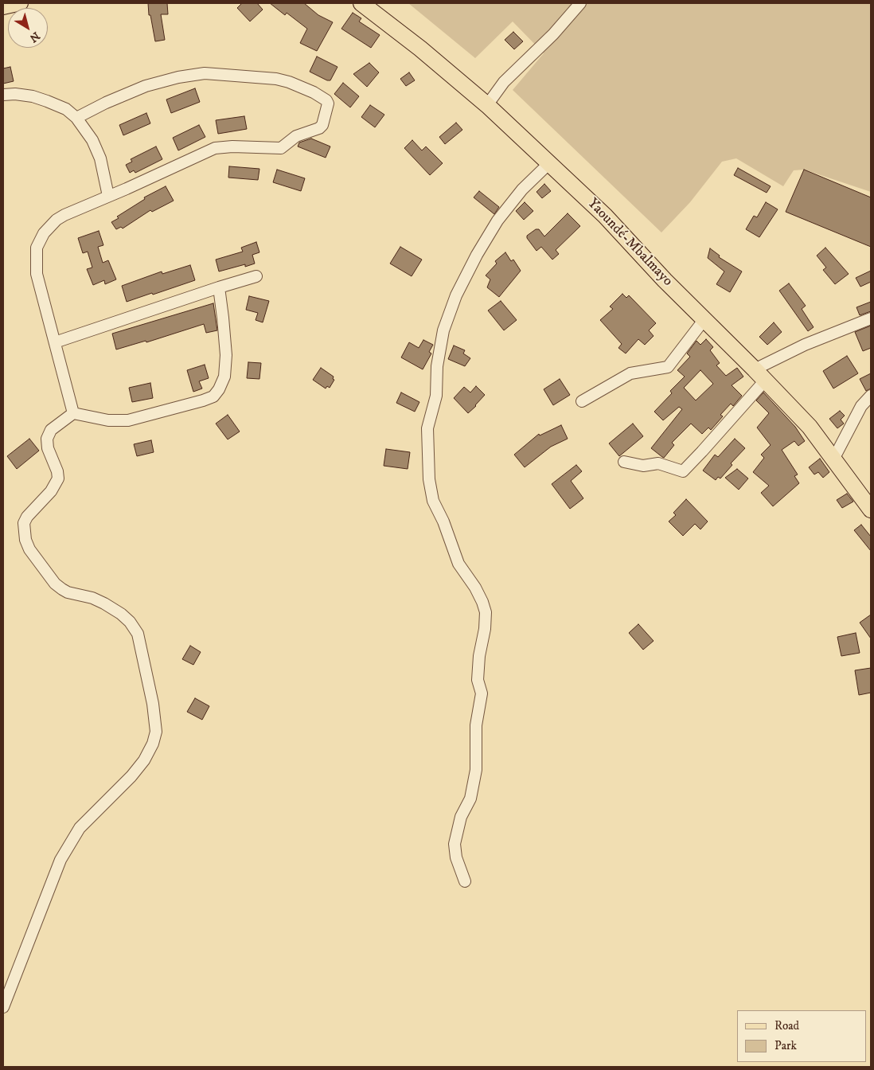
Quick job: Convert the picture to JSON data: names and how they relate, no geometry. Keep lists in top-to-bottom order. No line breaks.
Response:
{"streets":{"highway":["Yaoundé-Mbalmayo"]},"legend":["Road","Park"],"north":"bottom right"}
